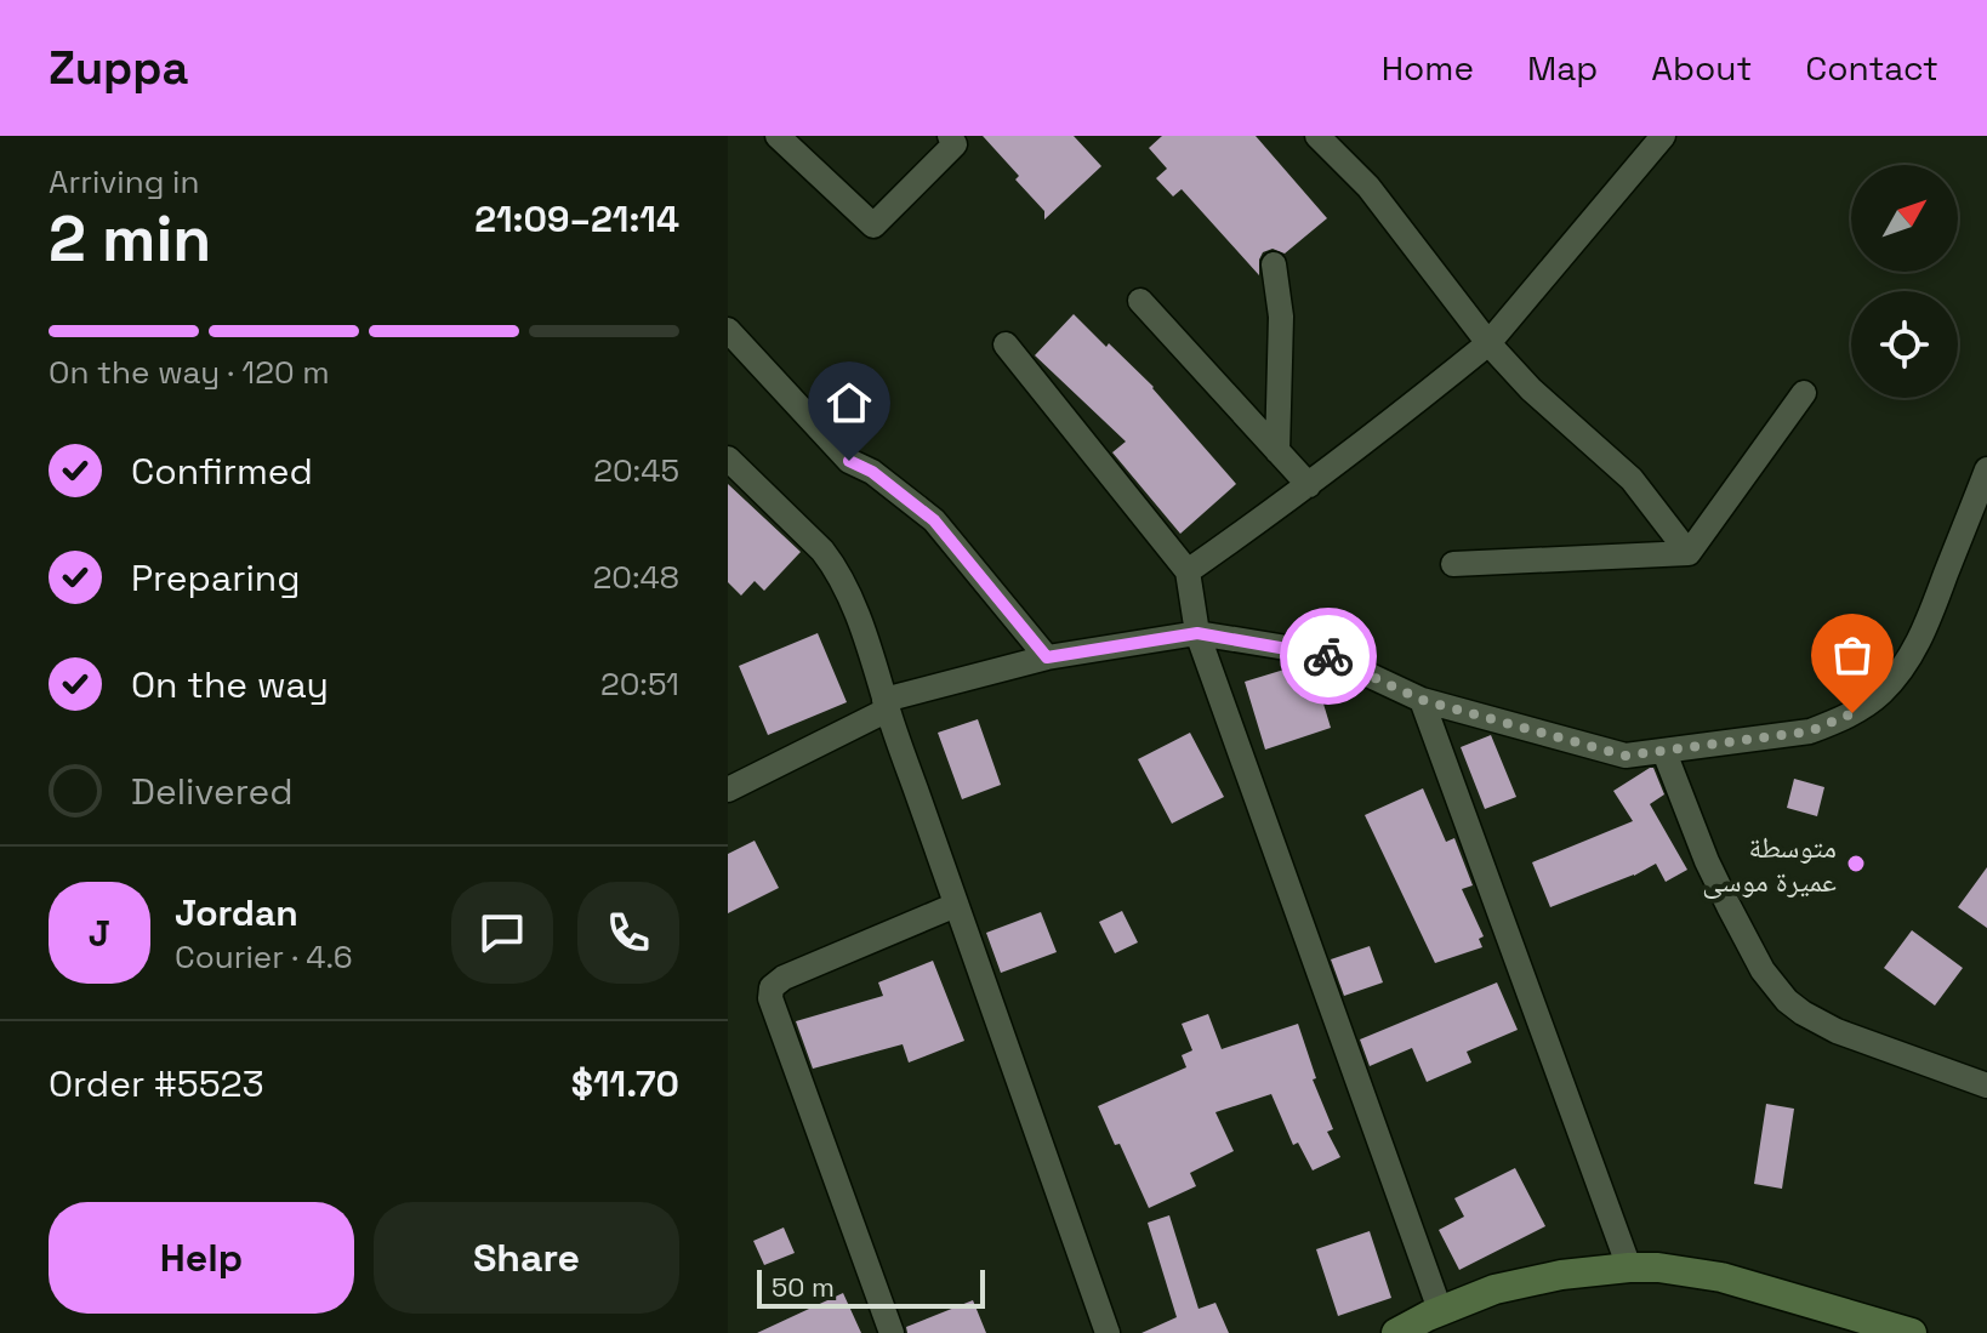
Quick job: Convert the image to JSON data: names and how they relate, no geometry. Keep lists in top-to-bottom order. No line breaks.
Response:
{"places":["متوسطة عميرة موسى"],"scale_bar":"50 m","north":"top right","page":{"header":"Zuppa","nav":["Home","Map","About","Contact"],"heading":["2 min","Arriving in","21:09–21:14"],"panel":["Jordan","Courier · 4.6","Order #5523","$11.70"],"bar":"On the way · 120 m","list":[["Confirmed","20:45"],["Preparing","20:48"],["On the way","20:51"],"Delivered"],"round":"J","buttons":["Help","Share"],"scale":"50 m"}}
